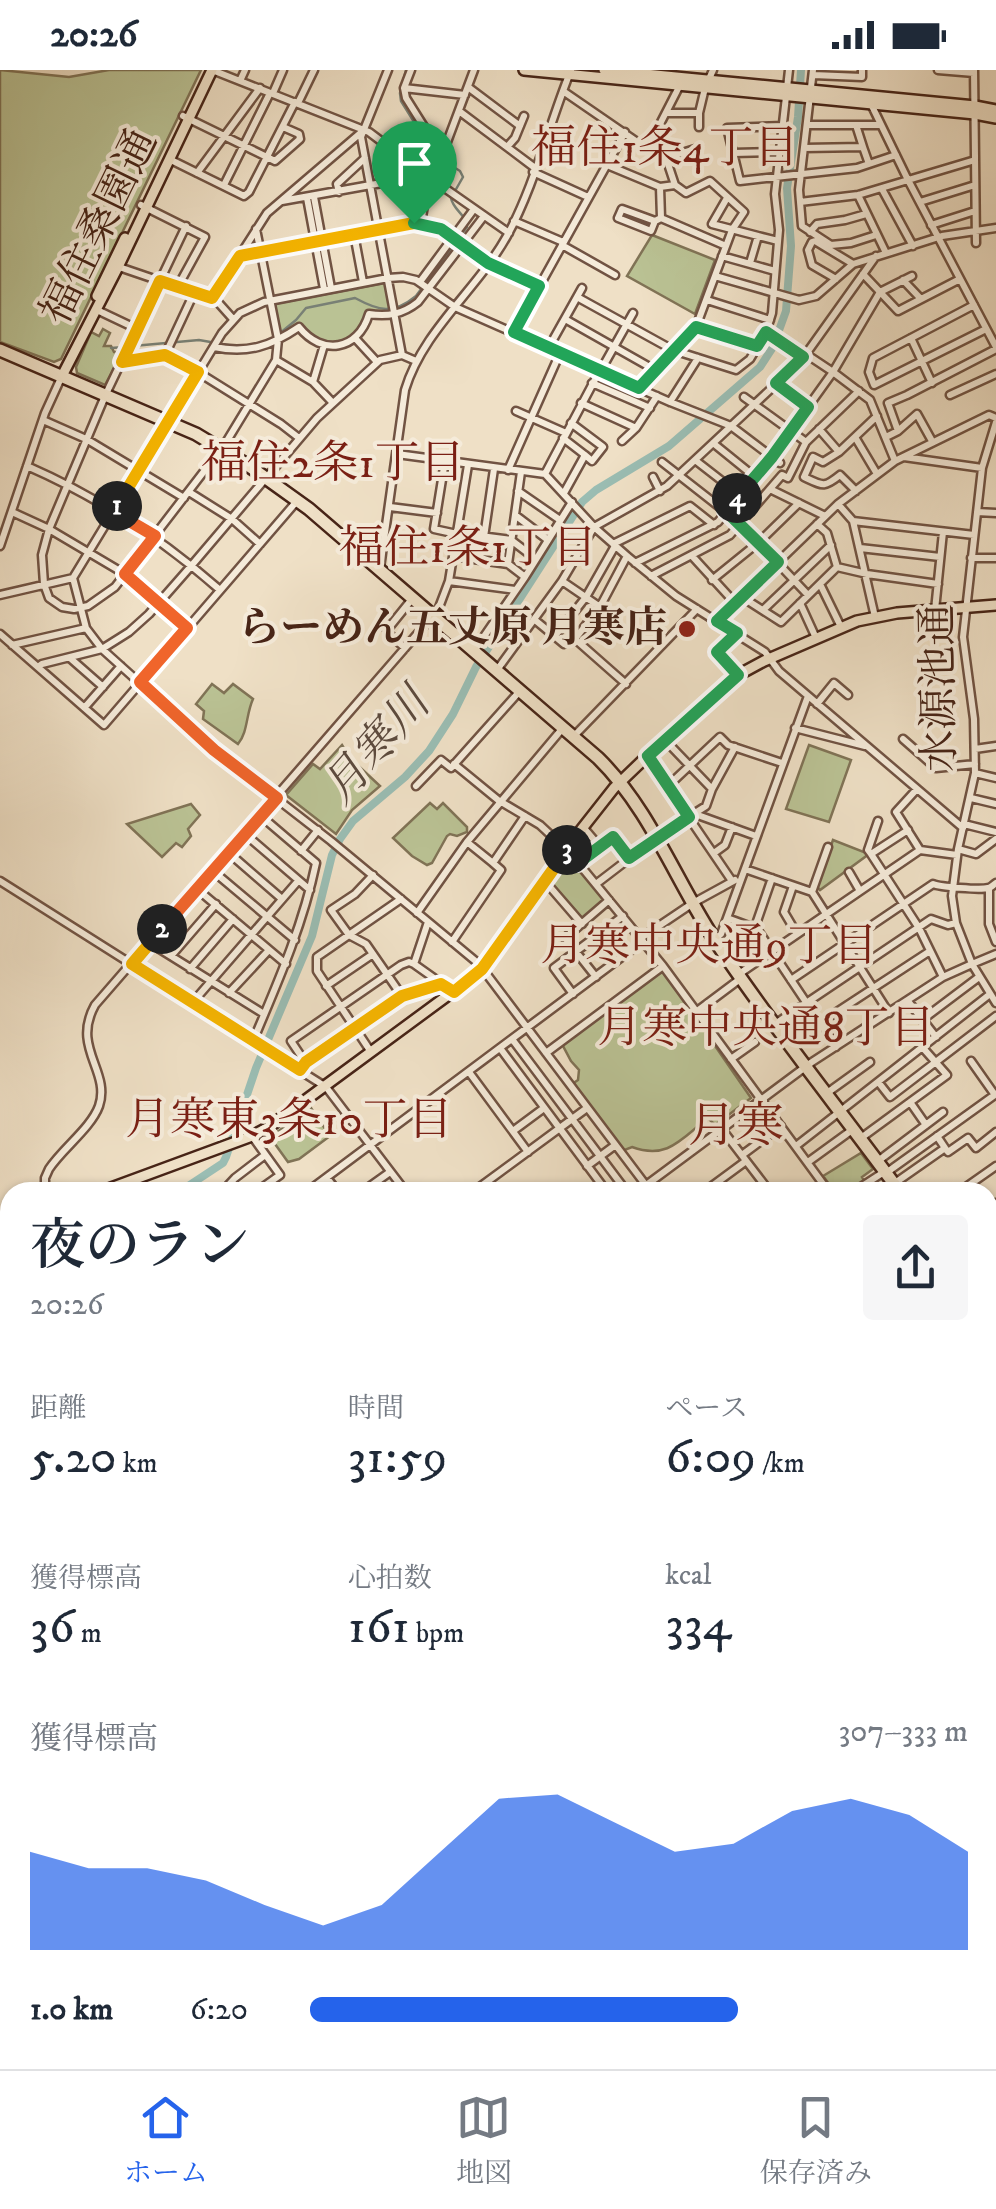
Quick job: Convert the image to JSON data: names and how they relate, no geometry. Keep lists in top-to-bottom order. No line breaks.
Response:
{"streets":{"main road":["福住桑園通"],"street":["水源池通"]},"districts":["福住1条4丁目","福住2条1丁目","福住1条1丁目","月寒中央通9丁目","月寒中央通8丁目","月寒東3条10丁目","月寒"],"water":["月寒川"],"places":["らーめん五丈原 月寒店"],"page":{"status":"20:26","pins":["4","1","3","2"],"heading":["夜のラン","20:26"],"stats":[["距離","5.20 km"],["時間","31:59"],["ペース","6:09 /km"],["獲得標高","36 m"],["心拍数","161 bpm"],["kcal","334"]],"chart":["獲得標高","307–333 m"],"list":[{"name":"1.0 km","note":"6:20"}],"tabs":["ホーム","地図","保存済み"]}}
